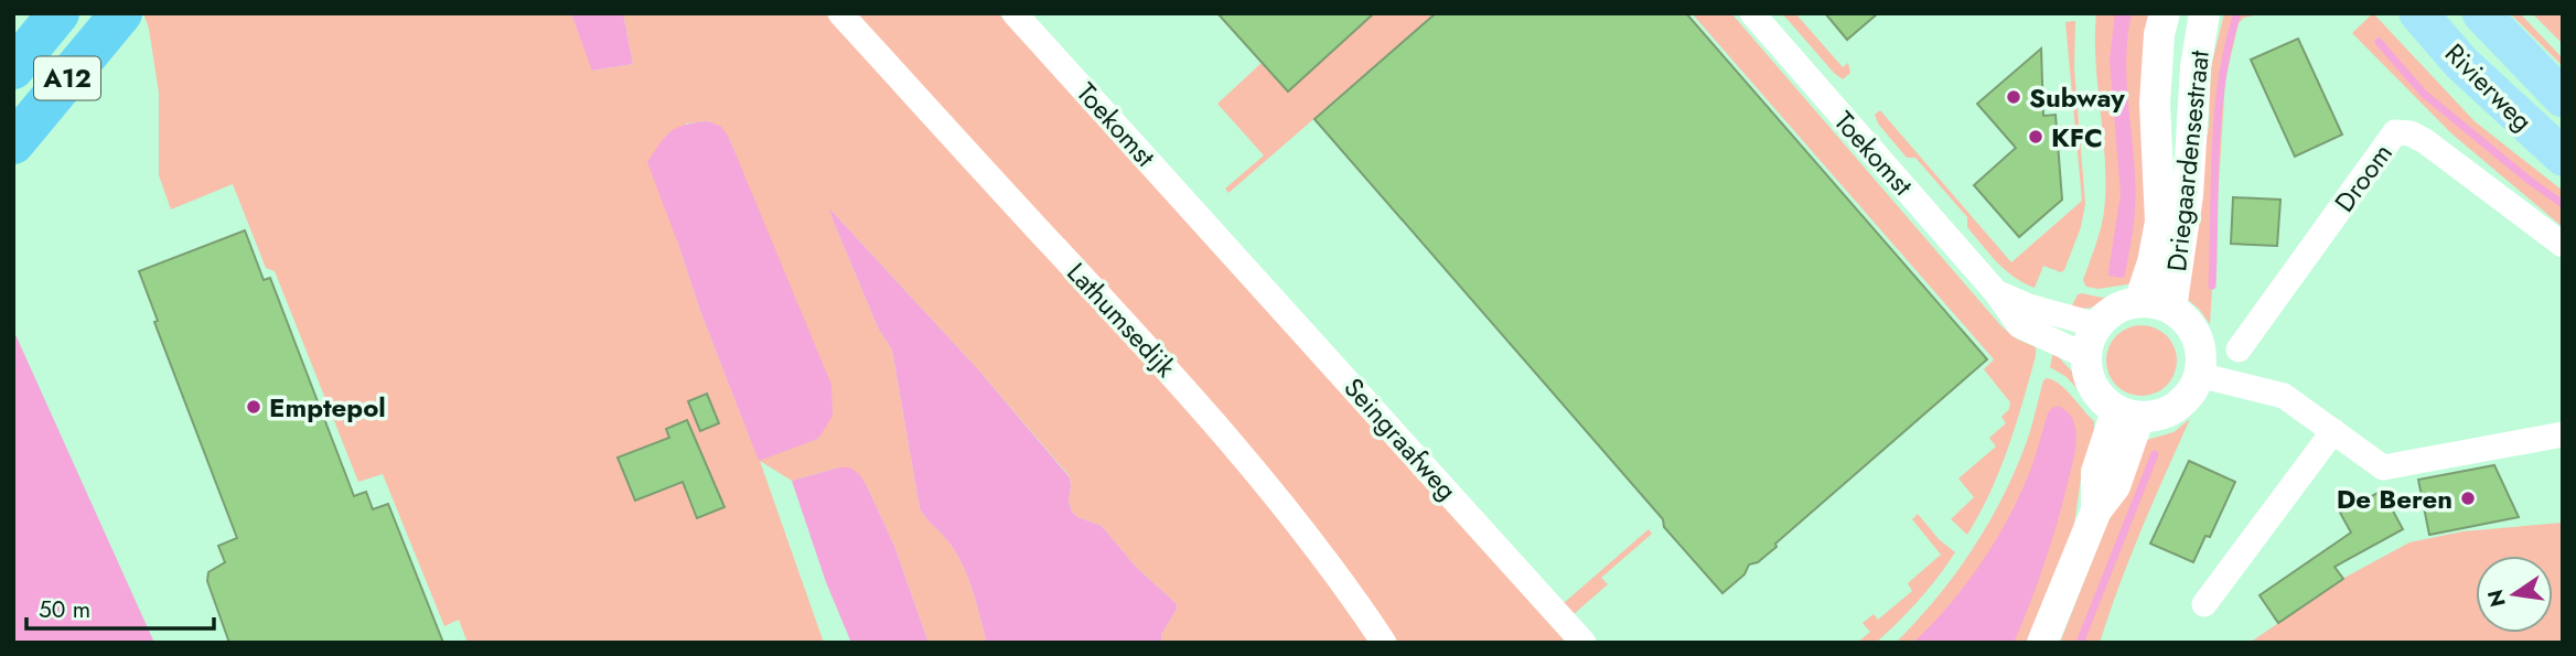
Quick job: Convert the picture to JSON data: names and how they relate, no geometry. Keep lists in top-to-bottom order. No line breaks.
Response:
{"streets":{"highway":["A12"],"main road":["Rivierweg"],"street":["Toekomst","Driegaardensestraat","Droom","Lathumsedijk","Seingraafweg"]},"crossings":[["Toekomst","Driegaardensestraat"],["Toekomst","Seingraafweg"]],"places":["Subway","KFC","Emptepol","De Beren"],"scale_bar":"50 m","north":"left"}
